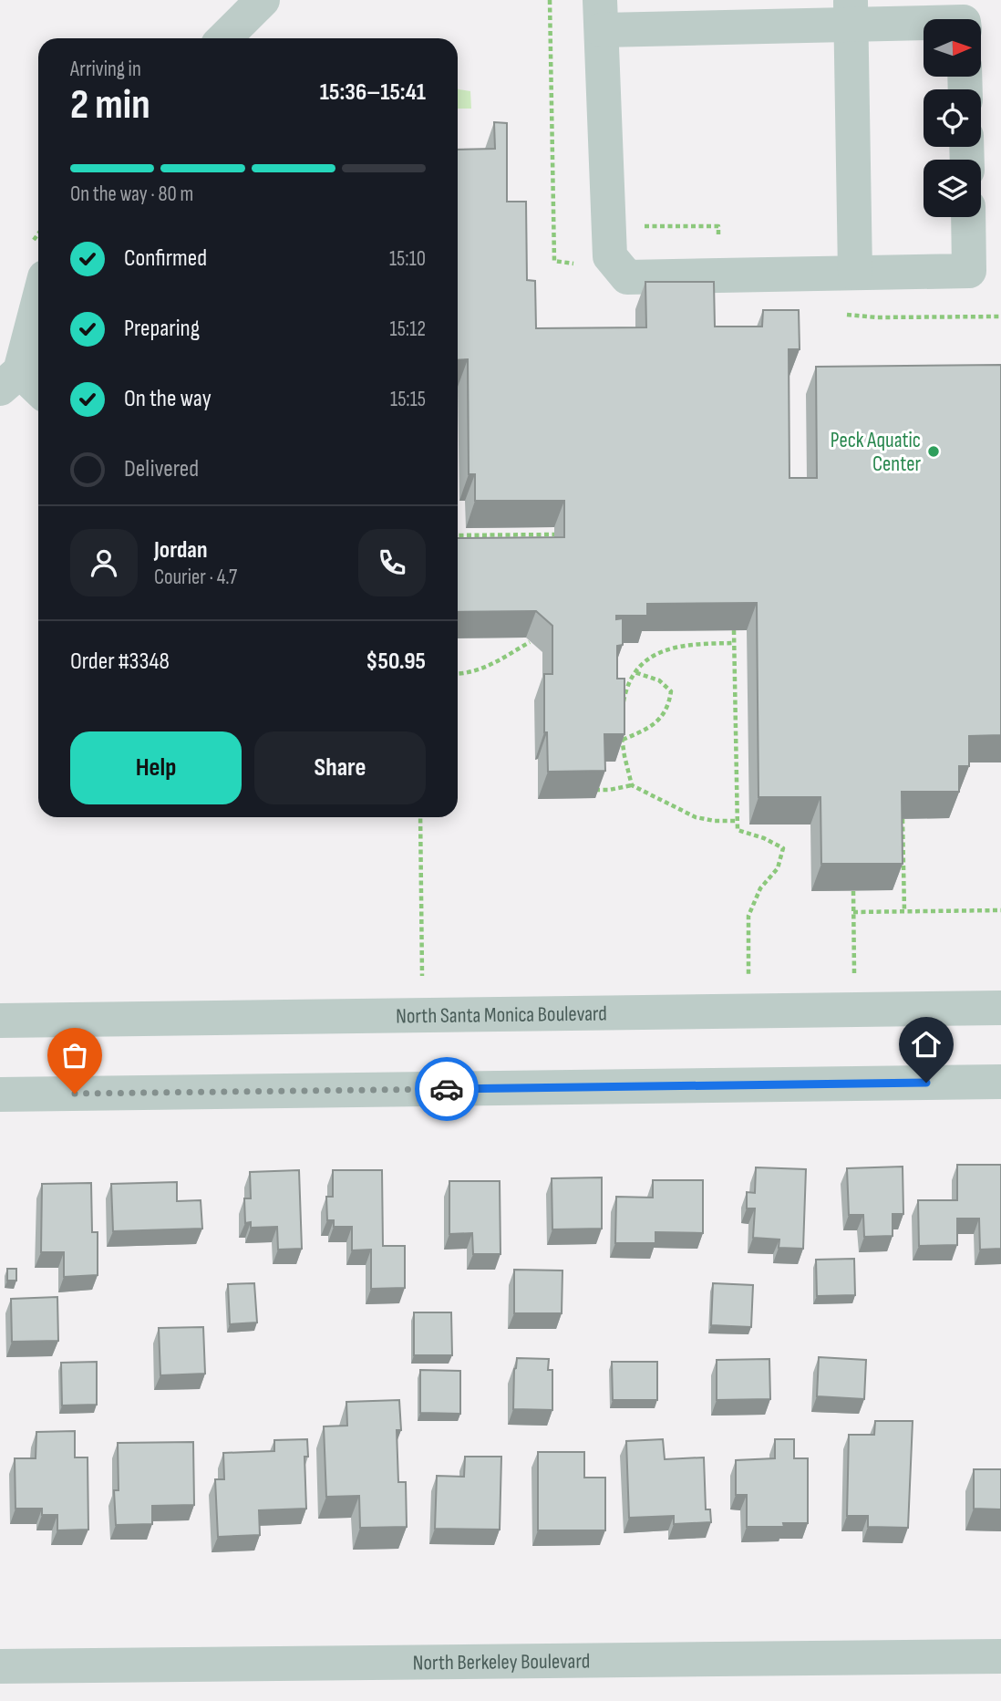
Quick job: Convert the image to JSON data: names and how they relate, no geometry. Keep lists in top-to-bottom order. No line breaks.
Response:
{"streets":{"street":["North Santa Monica Boulevard","North Berkeley Boulevard"]},"places":["Peck Aquatic Center"],"north":"right","page":{"heading":["2 min","Arriving in","15:36–15:41"],"panel":["Jordan","Courier · 4.7","Order #3348","$50.95"],"bar":"On the way · 80 m","list":[["Confirmed","15:10"],["Preparing","15:12"],["On the way","15:15"],"Delivered"],"buttons":["Help","Share"]}}
